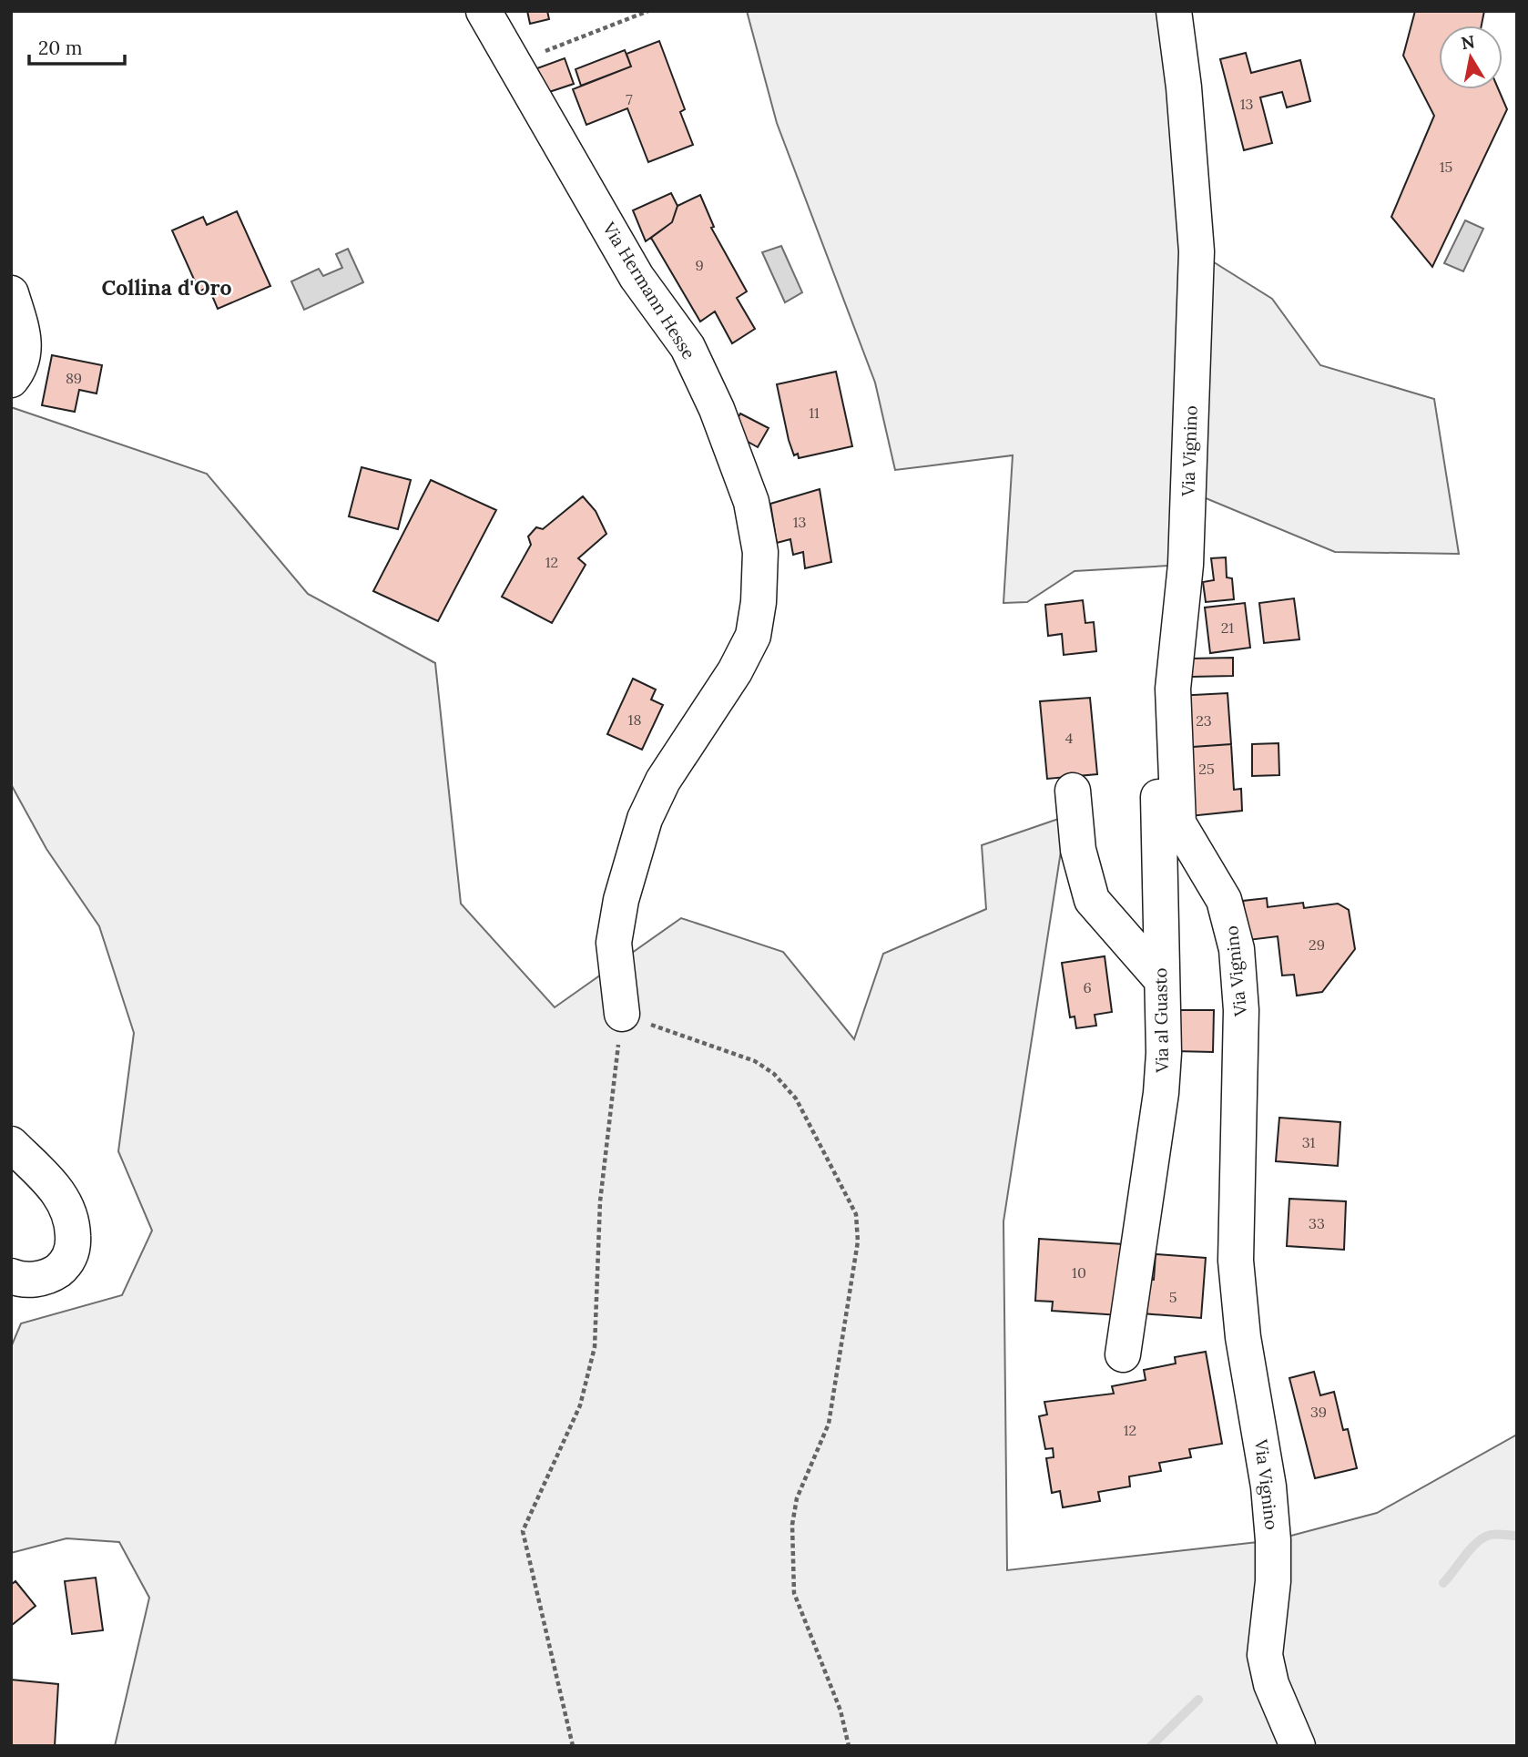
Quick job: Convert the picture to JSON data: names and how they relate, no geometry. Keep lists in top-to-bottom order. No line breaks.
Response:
{"streets":{"street":["Via Hermann Hesse","Via Vignino","Via al Guasto"]},"crossings":[["Via Vignino","Via al Guasto"]],"districts":["Collina d'Oro"],"house_numbers":["7","13","15","9","89","11","13","12","21","18","23","4","25","29","6","31","33","10","5","39","12"],"scale_bar":"20 m","north":"top"}
